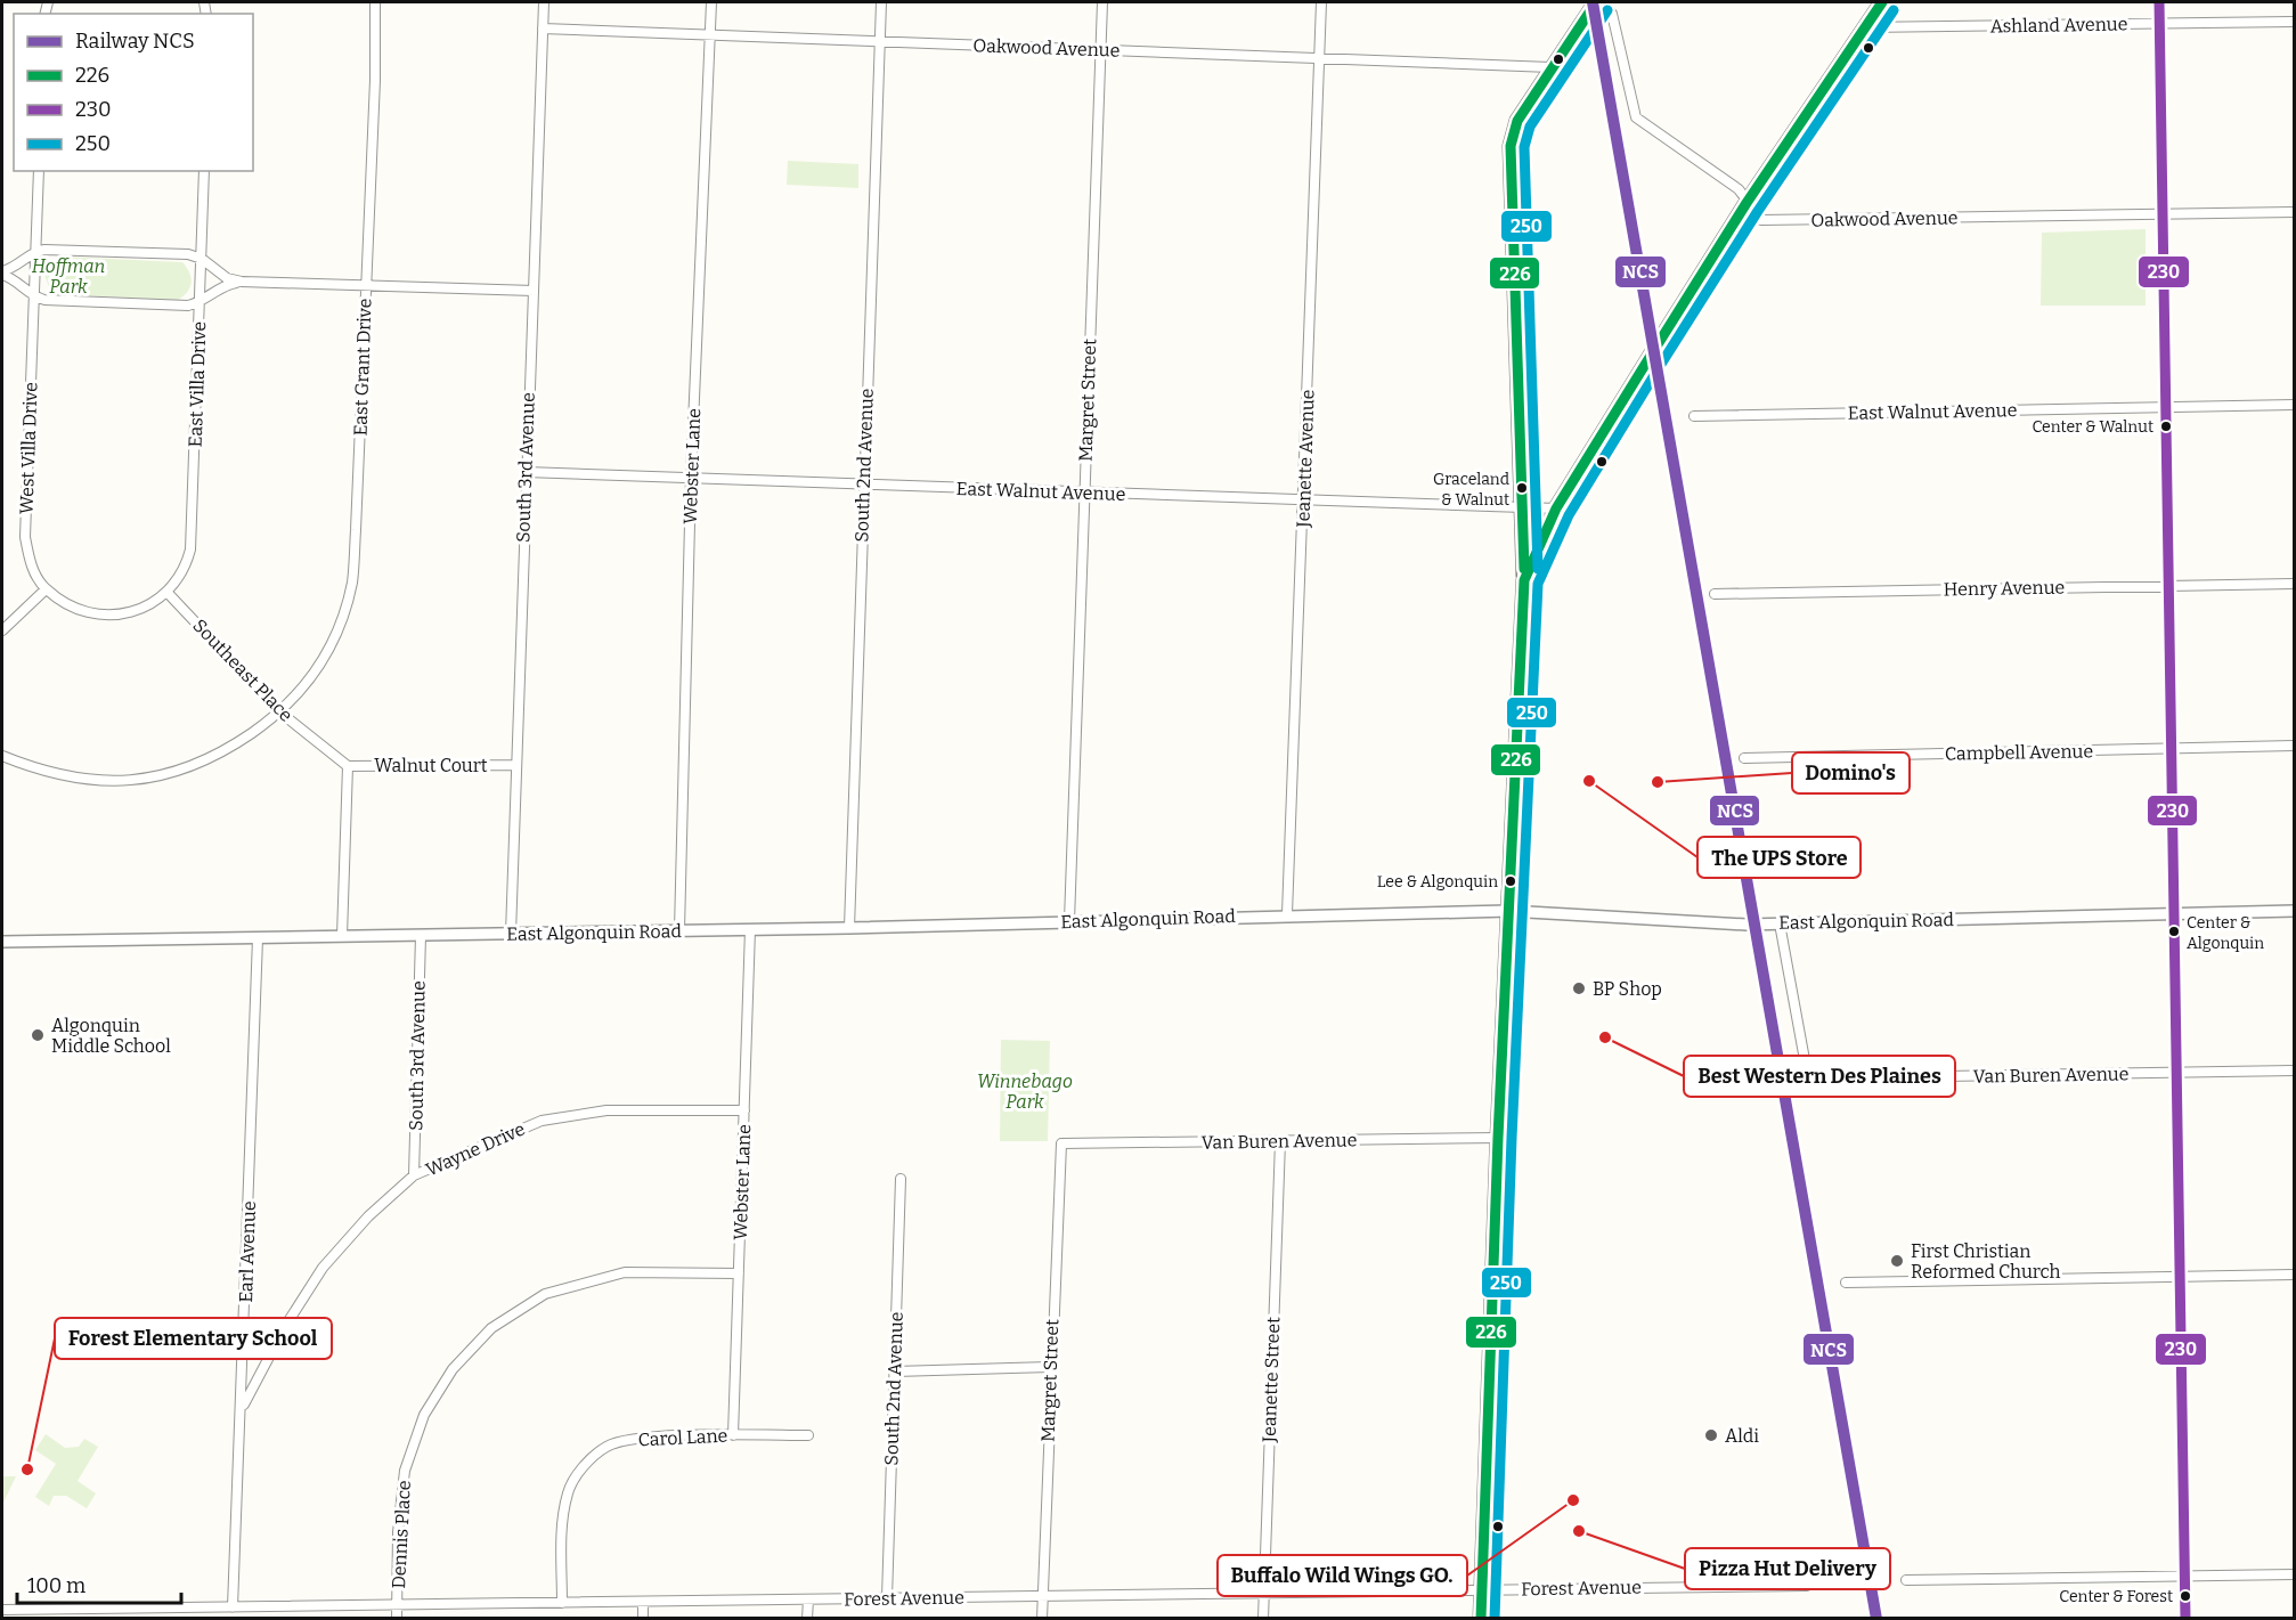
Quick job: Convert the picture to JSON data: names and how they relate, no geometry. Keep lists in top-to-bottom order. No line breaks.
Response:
{"streets":{"street":["Ashland Avenue","Oakwood Avenue","East Grant Drive","East Villa Drive","Margret Street","East Walnut Avenue","West Villa Drive","Jeanette Avenue","South 2nd Avenue","Webster Lane","South 3rd Avenue","Henry Avenue","Southeast Place","Campbell Avenue","Walnut Court","East Algonquin Road","Van Buren Avenue","Wayne Drive","Earl Avenue","Jeanette Street","Carol Lane","Dennis Place","Forest Avenue"]},"crossings":[["Oakwood Avenue","Margret Street"],["Oakwood Avenue","Jeanette Avenue"],["Oakwood Avenue","South 2nd Avenue"],["Oakwood Avenue","Webster Lane"],["Oakwood Avenue","South 3rd Avenue"],["East Grant Drive","Southeast Place"],["East Villa Drive","Southeast Place"],["Margret Street","East Walnut Avenue"],["Margret Street","East Algonquin Road"],["Margret Street","Van Buren Avenue"],["Margret Street","Forest Avenue"],["East Walnut Avenue","Jeanette Avenue"],["East Walnut Avenue","South 2nd Avenue"],["East Walnut Avenue","Webster Lane"],["East Walnut Avenue","South 3rd Avenue"],["Jeanette Avenue","East Algonquin Road"],["South 2nd Avenue","East Algonquin Road"],["South 2nd Avenue","Forest Avenue"],["Webster Lane","East Algonquin Road"],["Webster Lane","Wayne Drive"],["Webster Lane","Carol Lane"],["Webster Lane","Dennis Place"],["South 3rd Avenue","Walnut Court"],["South 3rd Avenue","East Algonquin Road"],["South 3rd Avenue","Wayne Drive"],["Southeast Place","Walnut Court"],["East Algonquin Road","Van Buren Avenue"],["East Algonquin Road","Earl Avenue"],["Van Buren Avenue","Jeanette Street"],["Wayne Drive","Earl Avenue"],["Earl Avenue","Forest Avenue"],["Jeanette Street","Forest Avenue"],["Carol Lane","Forest Avenue"],["Dennis Place","Forest Avenue"]],"parks":["Hoffman Park","Winnebago Park"],"places":["Center & Walnut","Graceland & Walnut","The UPS Store","Domino's","Lee & Algonquin","Center & Algonquin","BP Shop","Algonquin Middle School","Best Western Des Plaines","First Christian Reformed Church","Aldi","Forest Elementary School","Buffalo Wild Wings GO.","Pizza Hut Delivery","Center & Forest"],"lines":["rail line NCS","transit line 226","transit line 230","transit line 250"],"legend":["Railway NCS","226","230","250"],"scale_bar":"100 m"}
